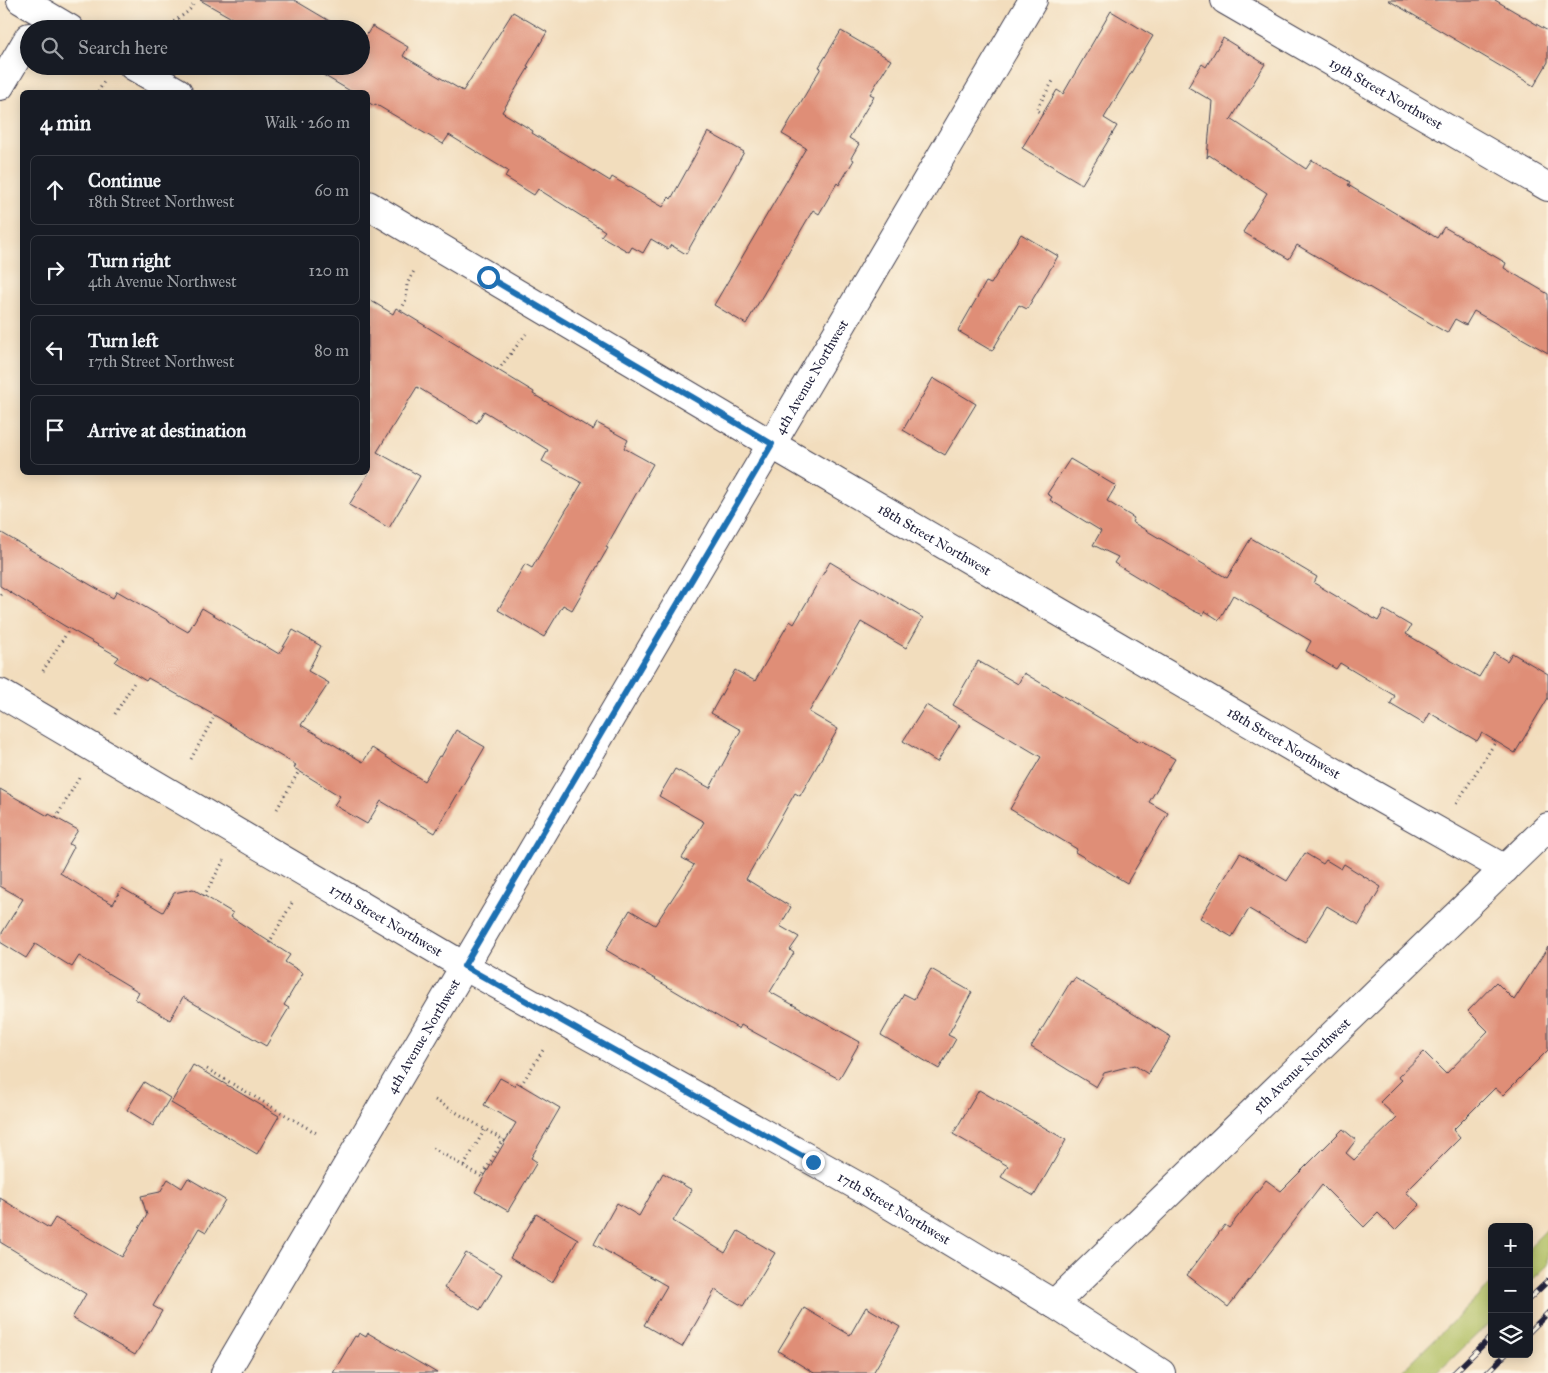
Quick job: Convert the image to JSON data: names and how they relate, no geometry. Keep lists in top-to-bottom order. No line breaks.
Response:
{"streets":{"street":["19th Street Northwest","4th Avenue Northwest","18th Street Northwest","17th Street Northwest","5th Avenue Northwest"]},"crossings":[["4th Avenue Northwest","18th Street Northwest"],["4th Avenue Northwest","17th Street Northwest"],["18th Street Northwest","5th Avenue Northwest"],["17th Street Northwest","5th Avenue Northwest"]],"page":{"search":"Search here","heading":["4 min","Walk · 260 m"],"list":[["Continue","18th Street Northwest","60 m"],["Turn right","4th Avenue Northwest","120 m"],["Turn left","17th Street Northwest","80 m"],"Arrive at destination"],"map_buttons":["+","−"]}}
